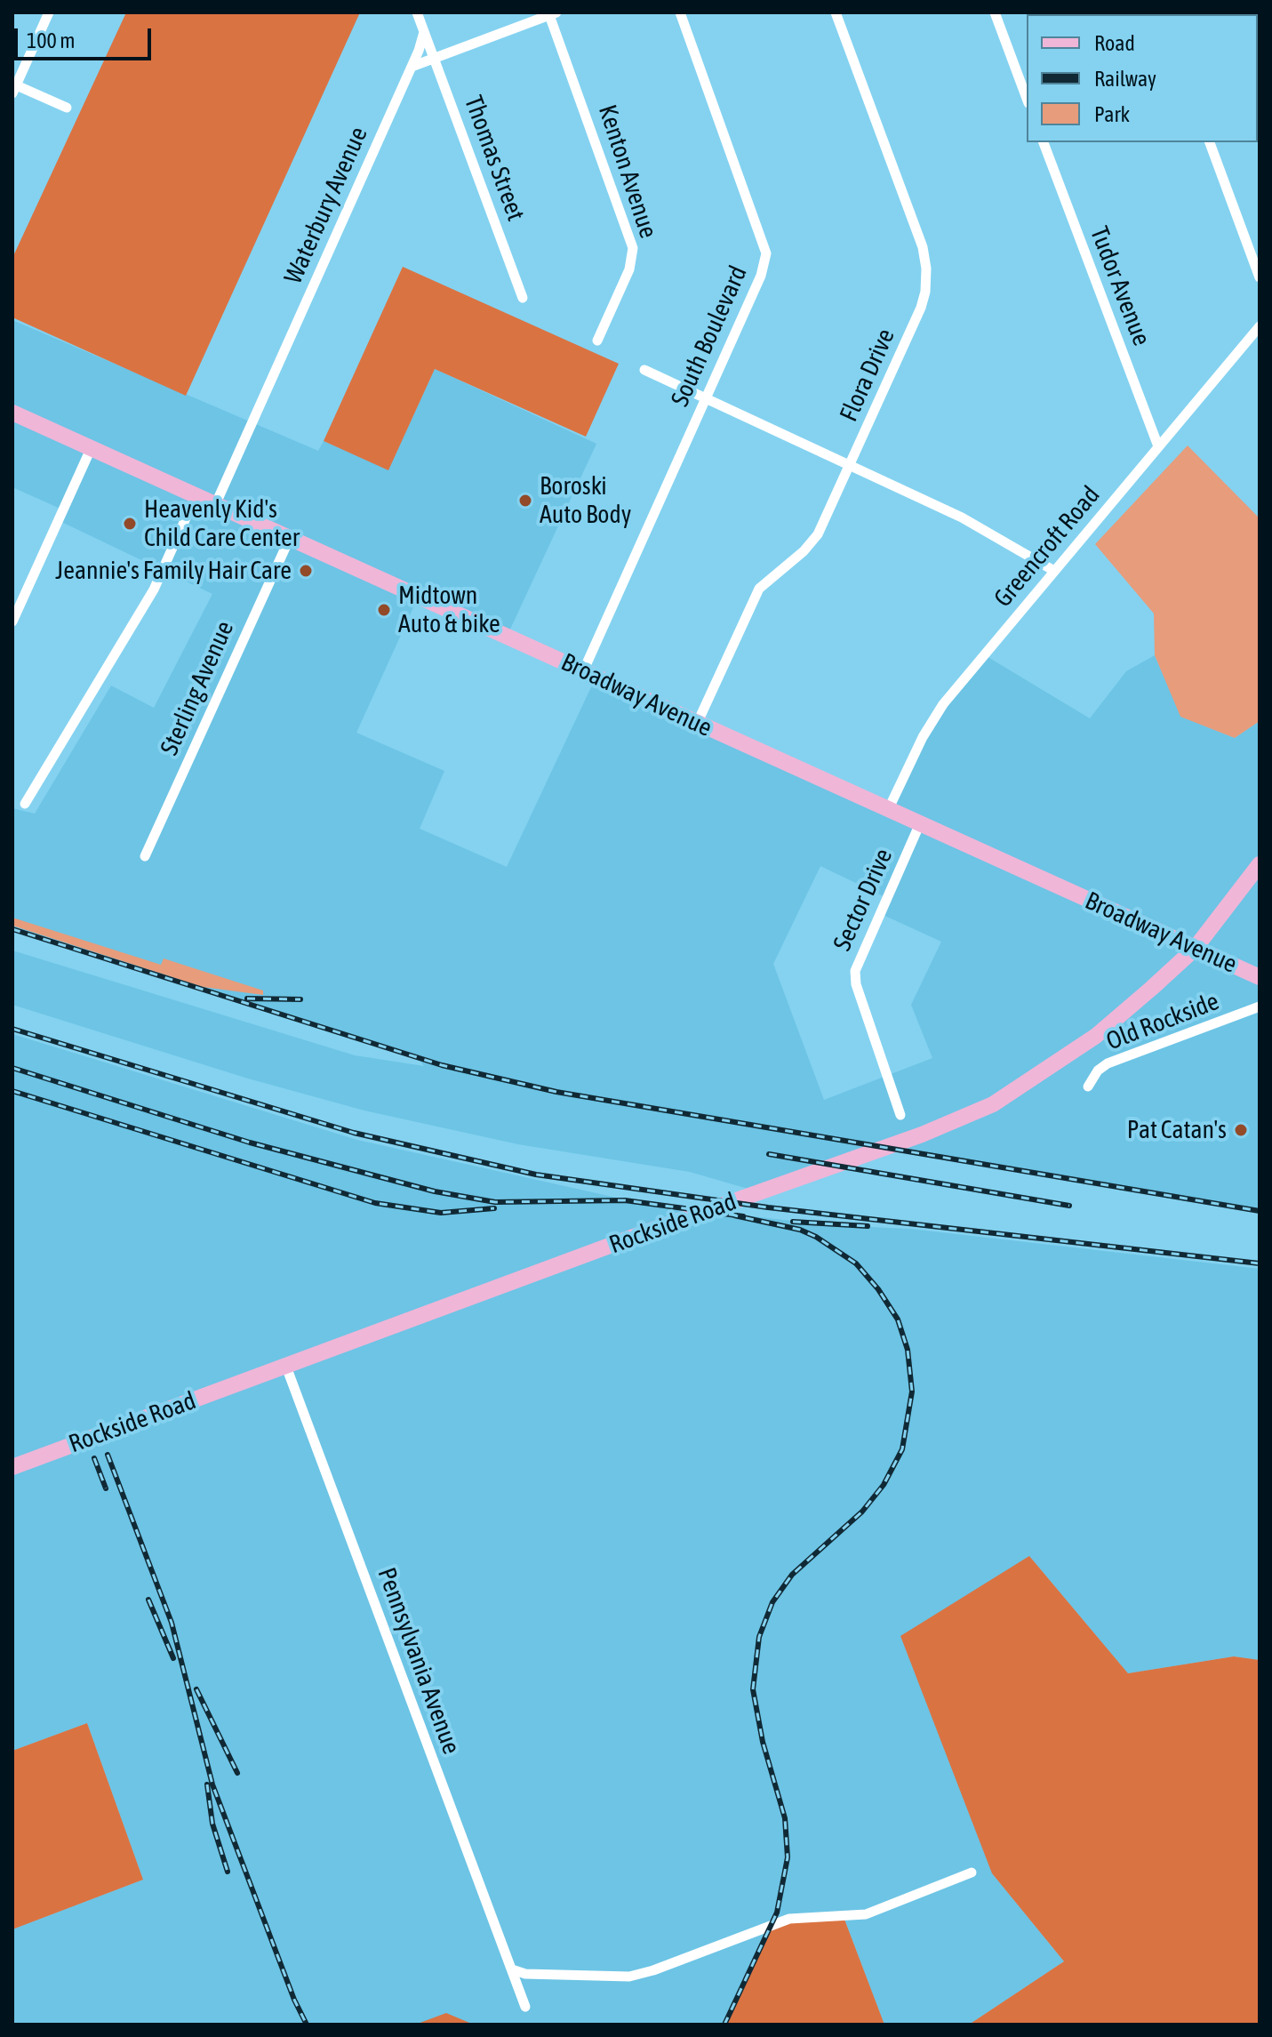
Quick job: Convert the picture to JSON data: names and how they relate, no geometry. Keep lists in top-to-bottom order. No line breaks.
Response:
{"streets":{"main road":["Broadway Avenue","Rockside Road"],"street":["Thomas Street","Kenton Avenue","Waterbury Avenue","Tudor Avenue","South Boulevard","Flora Drive","Greencroft Road","Sterling Avenue","Sector Drive","Old Rockside","Pennsylvania Avenue"]},"crossings":[["Waterbury Avenue","Broadway Avenue"],["Tudor Avenue","Greencroft Road"],["South Boulevard","Broadway Avenue"],["Flora Drive","Broadway Avenue"],["Greencroft Road","Broadway Avenue"],["Sterling Avenue","Broadway Avenue"],["Broadway Avenue","Sector Drive"],["Broadway Avenue","Rockside Road"],["Rockside Road","Pennsylvania Avenue"]],"places":["Boroski Auto Body","Heavenly Kid's Child Care Center","Jeannie's Family Hair Care","Midtown Auto & bike","Pat Catan's"],"legend":["Road","Railway","Park"],"scale_bar":"100 m"}
